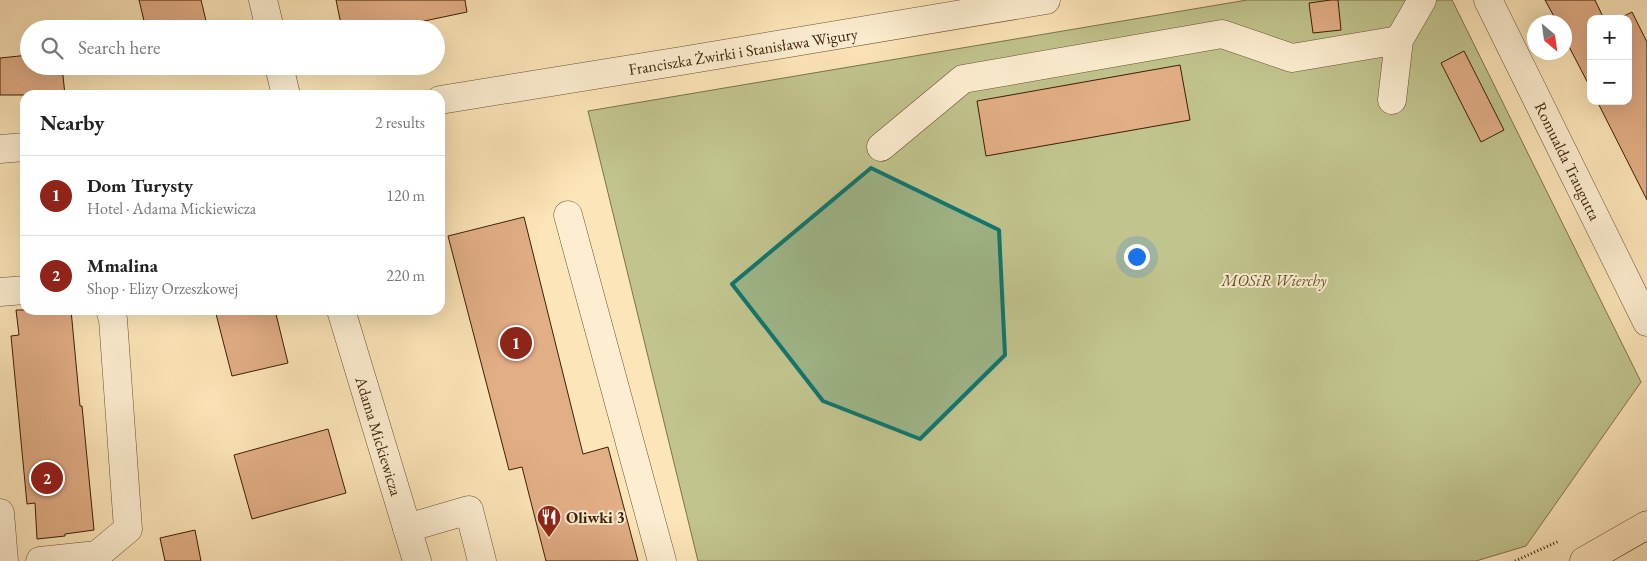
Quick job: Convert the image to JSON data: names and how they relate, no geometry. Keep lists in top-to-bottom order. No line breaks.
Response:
{"streets":{"street":["Franciszka Żwirki i Stanisława Wigury","Romualda Traugutta","Adama Mickiewicza"]},"parks":["MOSiR Wierchy"],"places":{"restaurant":["Oliwki 3"]},"north":"bottom right","page":{"map_buttons":["+","−"],"search":"Search here","heading":["Nearby","2 results"],"list":[{"mark":"1","name":"Dom Turysty","note":"Hotel · Adama Mickiewicza","value":"120 m"},{"mark":"2","name":"Mmalina","note":"Shop · Elizy Orzeszkowej","value":"220 m"}],"pins":["1","2"]}}
